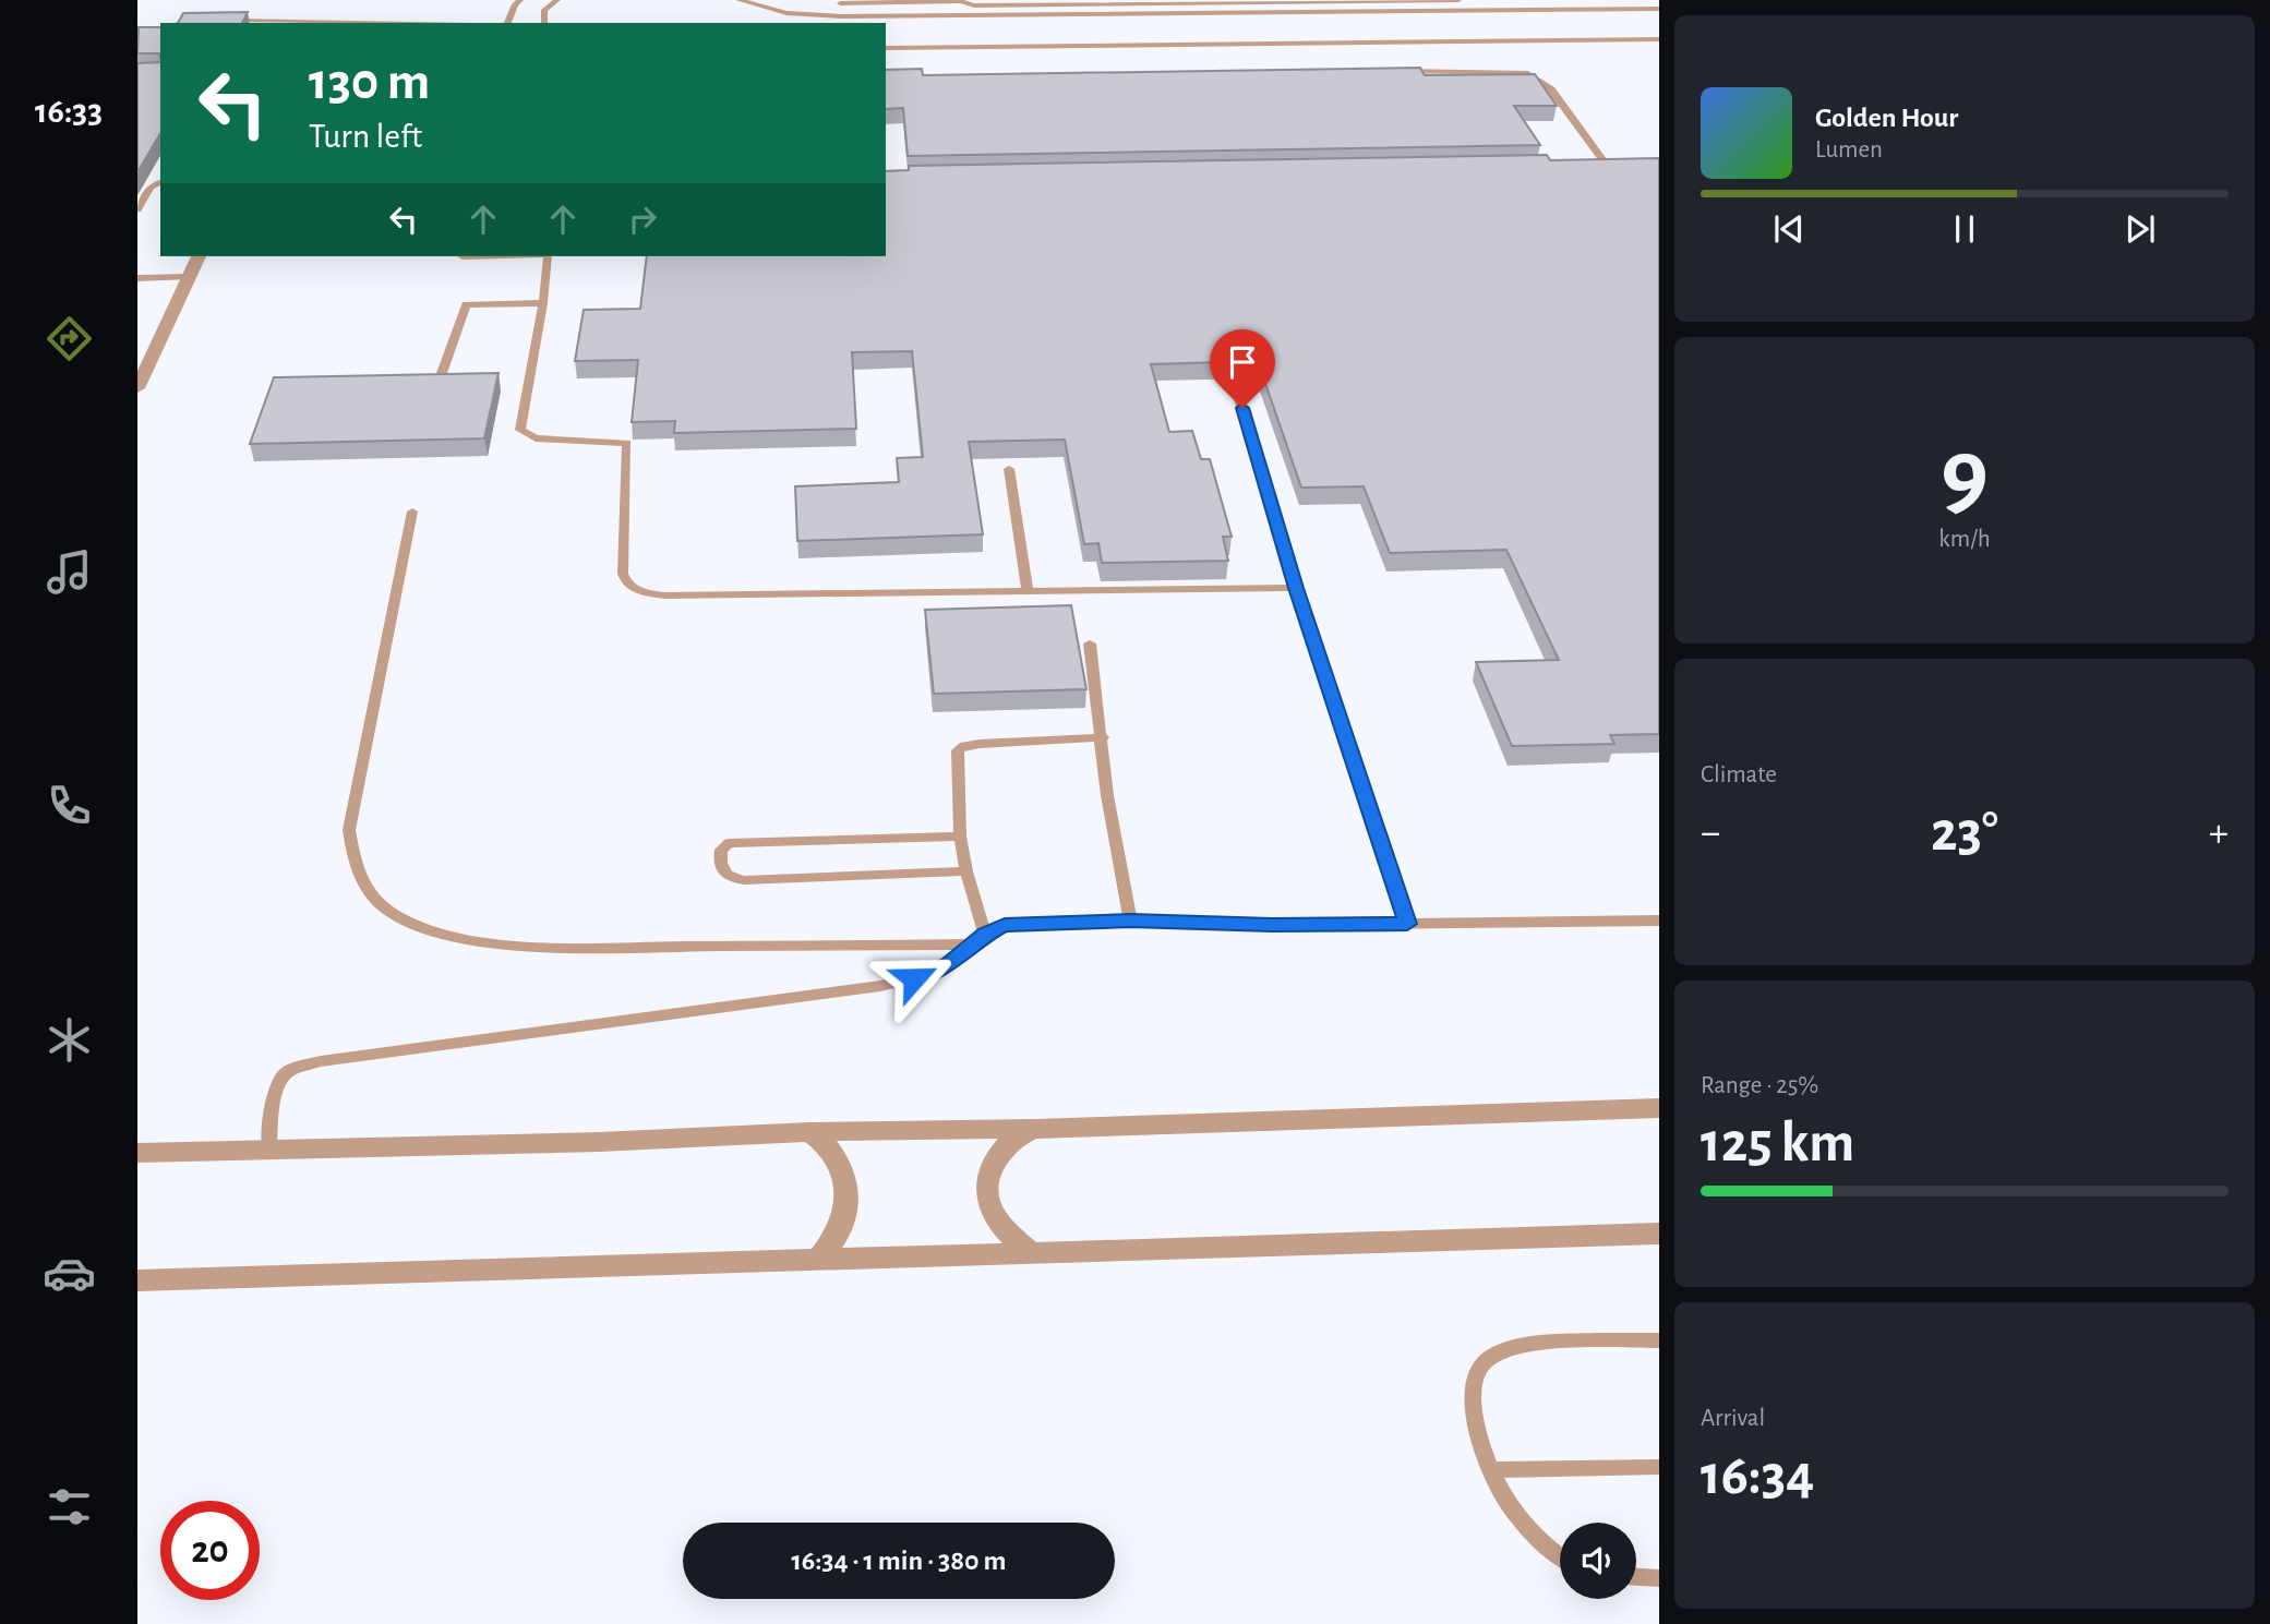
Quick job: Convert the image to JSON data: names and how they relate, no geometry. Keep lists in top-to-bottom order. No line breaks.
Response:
{"page":{"tabs":"16:33","turn":["130 m","Turn left"],"song":["Golden Hour","Lumen"],"tile":[["9","km/h"],"Climate",["Range · 25%","125 km"],["Arrival","16:34"]],"heat":["−","23°","+"],"limit":"20","trip":"16:34 · 1 min · 380 m"}}
